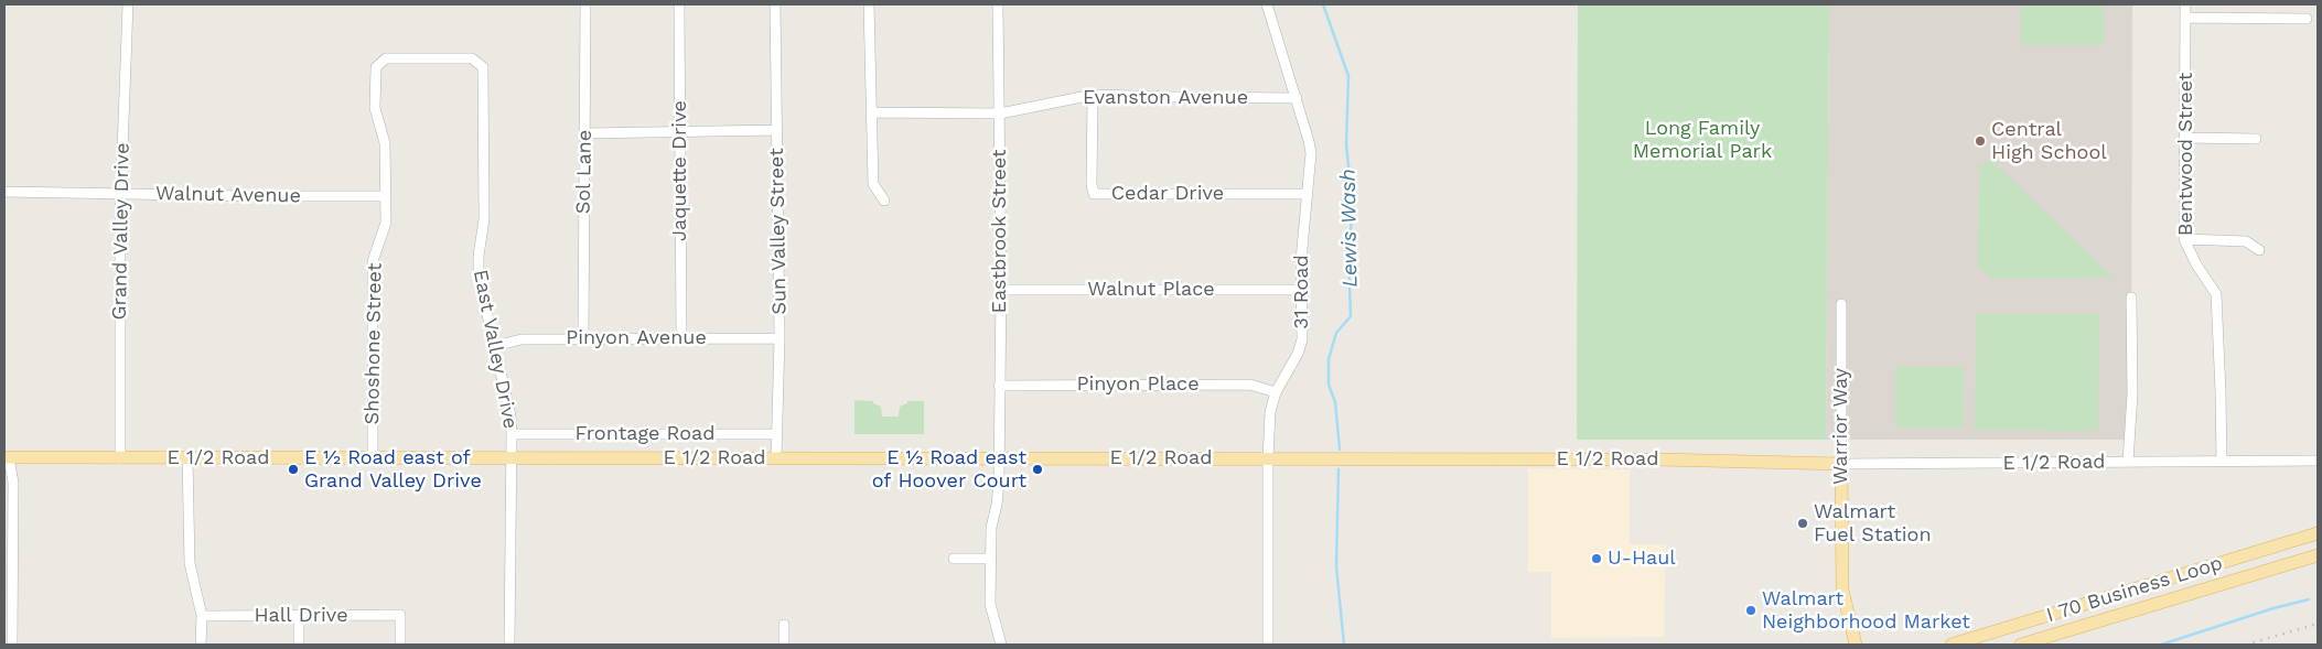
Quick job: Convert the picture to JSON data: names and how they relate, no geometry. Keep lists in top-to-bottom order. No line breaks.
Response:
{"streets":{"main road":["Warrior Way","E 1/2 Road","I 70 Business Loop"],"street":["Evanston Avenue","Bentwood Street","Jaquette Drive","Sol Lane","Cedar Drive","Walnut Avenue","Grand Valley Drive","Sun Valley Street","Eastbrook Street","Walnut Place","31 Road","Pinyon Avenue","Shoshone Street","East Valley Drive","Pinyon Place","Frontage Road","Hall Drive"]},"crossings":[["Evanston Avenue","Cedar Drive"],["Evanston Avenue","Eastbrook Street"],["Evanston Avenue","31 Road"],["Bentwood Street","E 1/2 Road"],["Jaquette Drive","Pinyon Avenue"],["Sol Lane","Pinyon Avenue"],["Cedar Drive","31 Road"],["Walnut Avenue","Grand Valley Drive"],["Walnut Avenue","Shoshone Street"],["Grand Valley Drive","E 1/2 Road"],["Sun Valley Street","Pinyon Avenue"],["Sun Valley Street","Frontage Road"],["Sun Valley Street","E 1/2 Road"],["Eastbrook Street","Walnut Place"],["Eastbrook Street","Pinyon Place"],["Eastbrook Street","E 1/2 Road"],["Walnut Place","31 Road"],["31 Road","Pinyon Place"],["31 Road","E 1/2 Road"],["Pinyon Avenue","East Valley Drive"],["Shoshone Street","East Valley Drive"],["Shoshone Street","E 1/2 Road"],["East Valley Drive","Frontage Road"],["East Valley Drive","E 1/2 Road"],["Warrior Way","E 1/2 Road"]],"water":["Lewis Wash"],"parks":["Long Family Memorial Park"],"places":["Central High School","E ½ Road east of Grand Valley Drive","E ½ Road east of Hoover Court","Walmart Fuel Station","U-Haul","Walmart Neighborhood Market"]}
